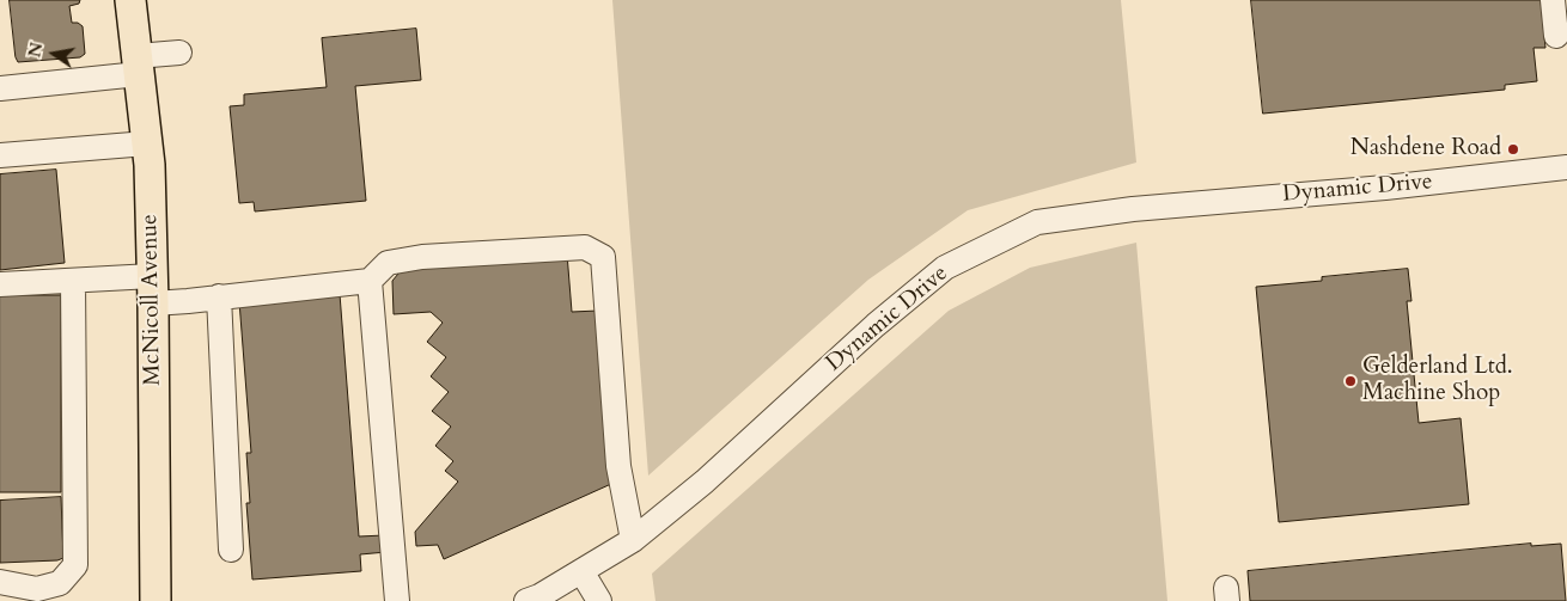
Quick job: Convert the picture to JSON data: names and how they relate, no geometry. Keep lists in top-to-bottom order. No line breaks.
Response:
{"streets":{"main road":["McNicoll Avenue"],"street":["Dynamic Drive"]},"places":["Nashdene Road","Gelderland Ltd. Machine Shop"],"north":"left"}
